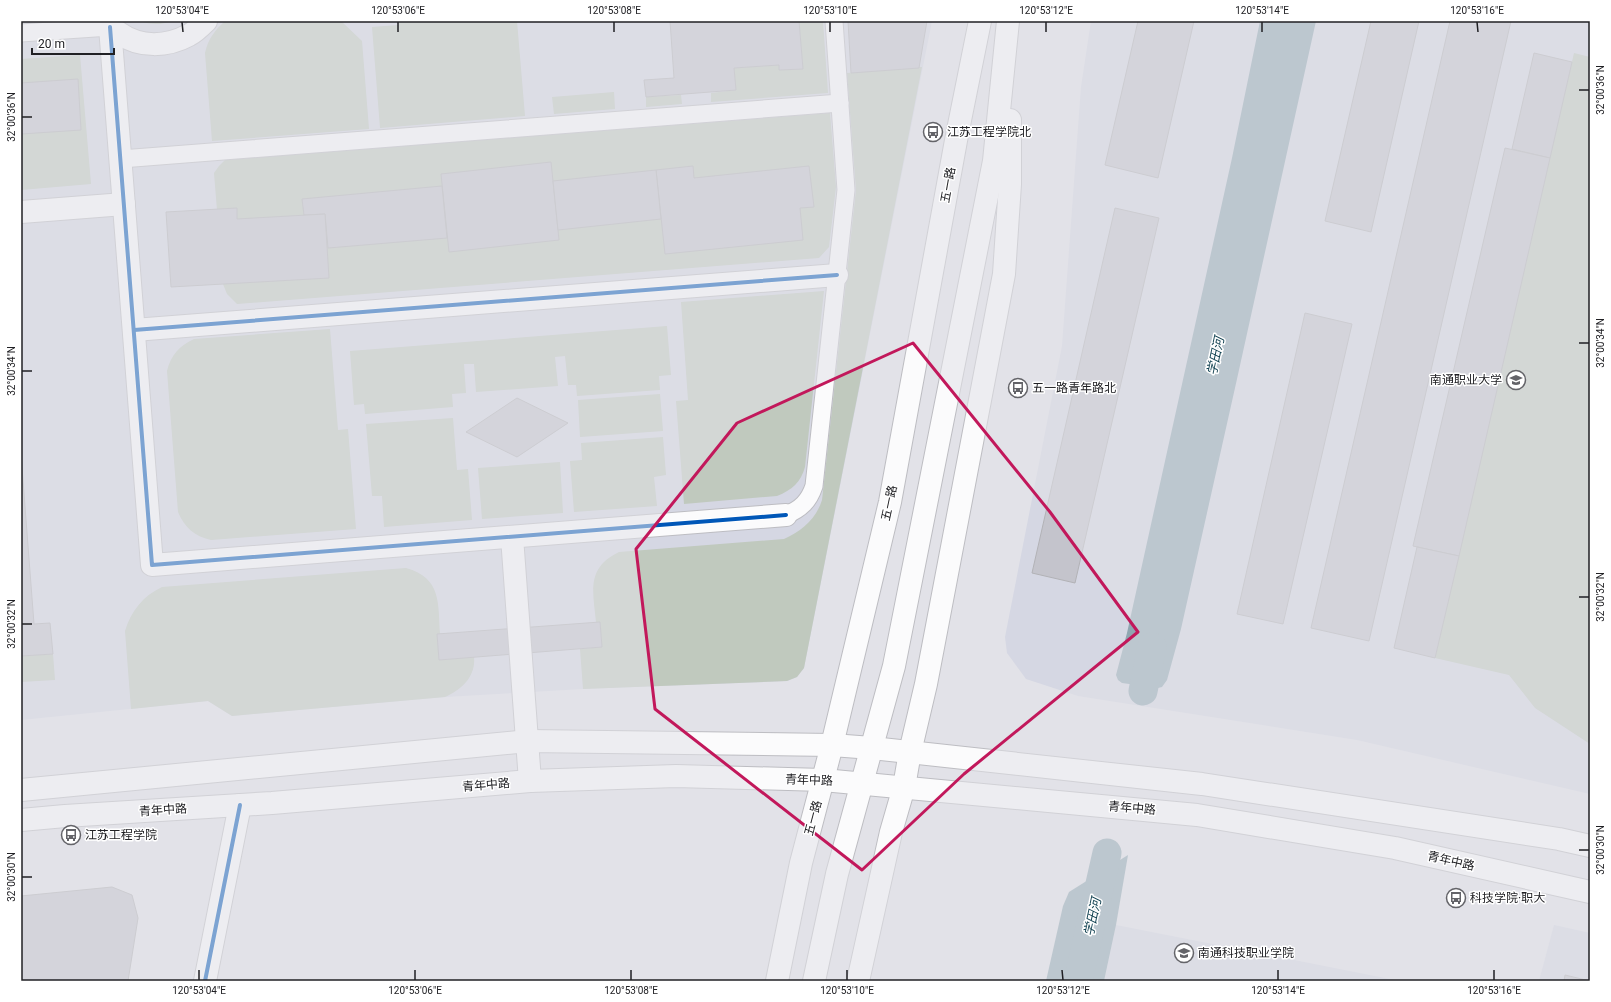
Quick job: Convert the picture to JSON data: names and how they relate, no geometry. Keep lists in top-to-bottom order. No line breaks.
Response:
{"streets":{"main road":["五一路","青年中路"]},"crossings":[["五一路","青年中路"]],"water":["学田河"],"places":{"bus stop":["江苏工程学院北","五一路青年路北","江苏工程学院","科技学院·职大"],"school or university":["南通职业大学","南通科技职业学院"]},"scale_bar":"20 m","coordinates":["120°53'04\"E","120°53'06\"E","120°53'08\"E","120°53'10\"E","120°53'12\"E","120°53'14\"E","120°53'16\"E","32°00'36\"N","32°00'34\"N","32°00'32\"N","32°00'30\"N"]}
